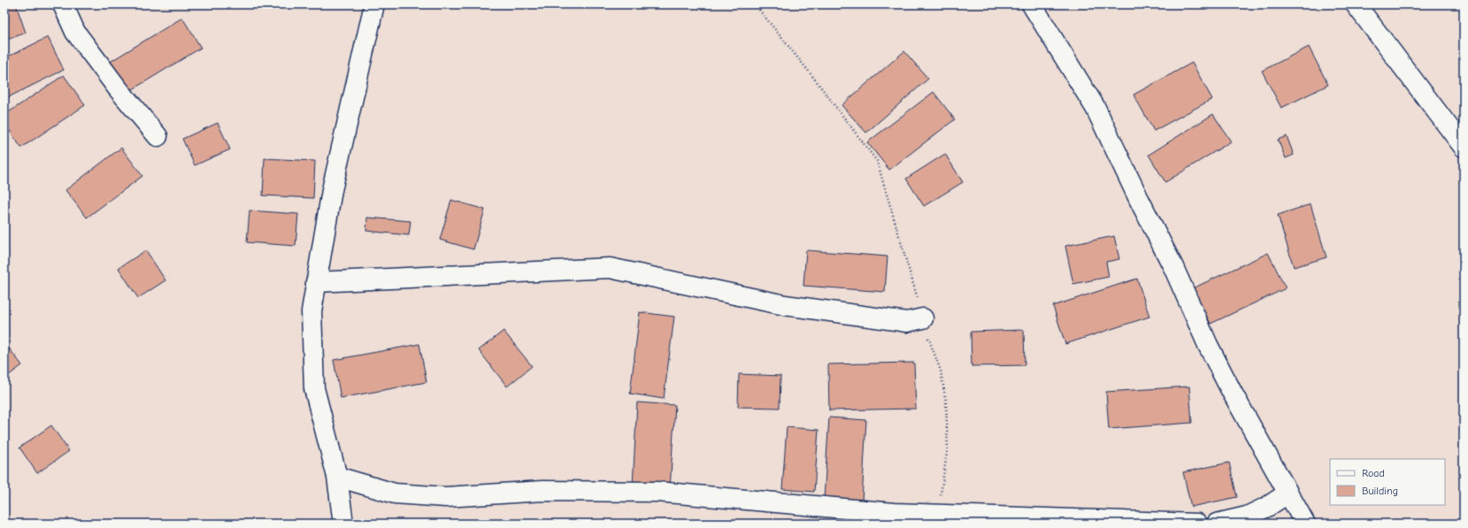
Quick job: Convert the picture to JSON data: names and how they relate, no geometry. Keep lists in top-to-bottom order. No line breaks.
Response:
{"legend":["Road","Building"]}
